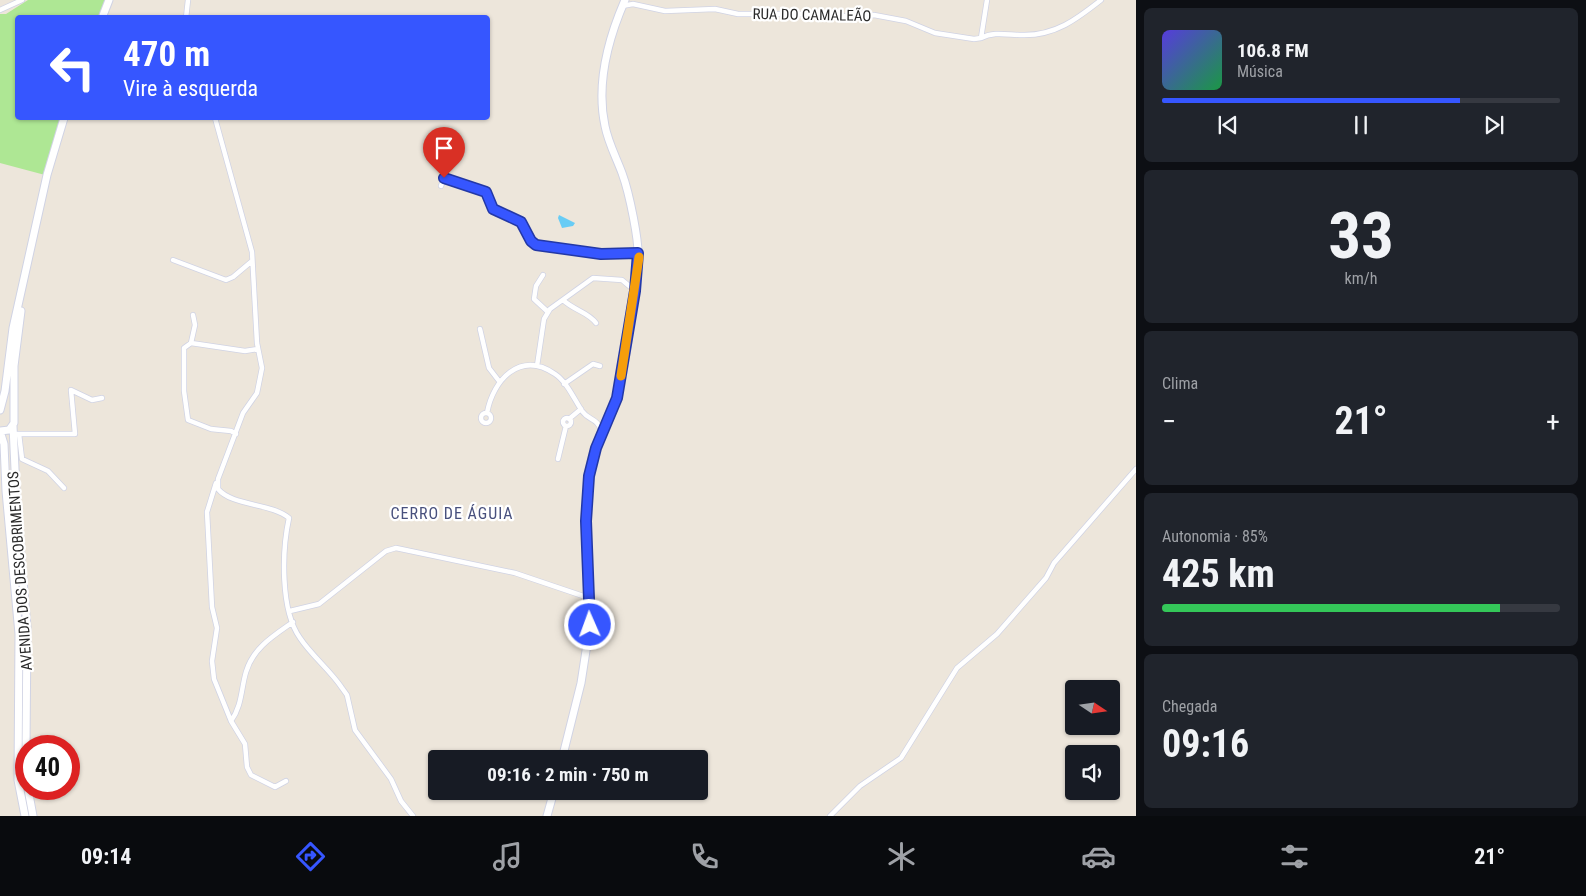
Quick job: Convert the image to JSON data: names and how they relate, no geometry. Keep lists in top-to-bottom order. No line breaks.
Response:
{"streets":{"main road":["AVENIDA DOS DESCOBRIMENTOS"],"street":["RUA DO CAMALEÃO"]},"districts":["CERRO DE ÁGUIA"],"north":"right","page":{"turn":["470 m","Vire à esquerda"],"song":["106.8 FM","Música"],"tile":[["33","km/h"],"Clima",["Autonomia · 85%","425 km"],["Chegada","09:16"]],"heat":["−","21°","+"],"limit":"40","trip":"09:16 · 2 min · 750 m","tabs":["09:14","21°"]}}
